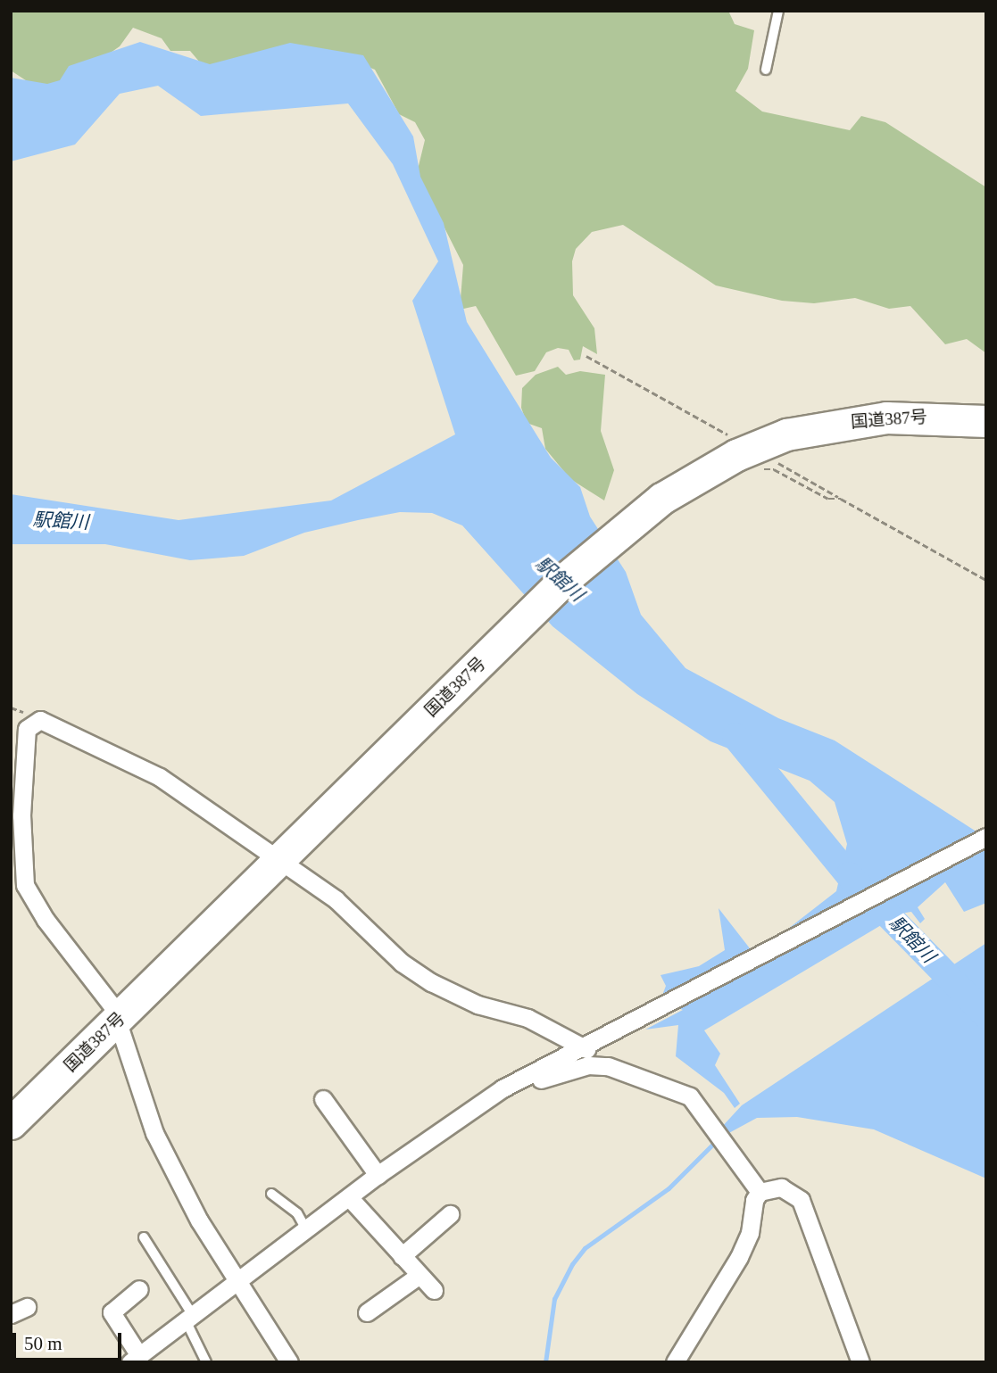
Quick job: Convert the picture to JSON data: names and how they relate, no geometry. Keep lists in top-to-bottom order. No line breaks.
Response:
{"streets":{"highway":["国道387号"]},"water":["駅館川"],"scale_bar":"50 m"}
